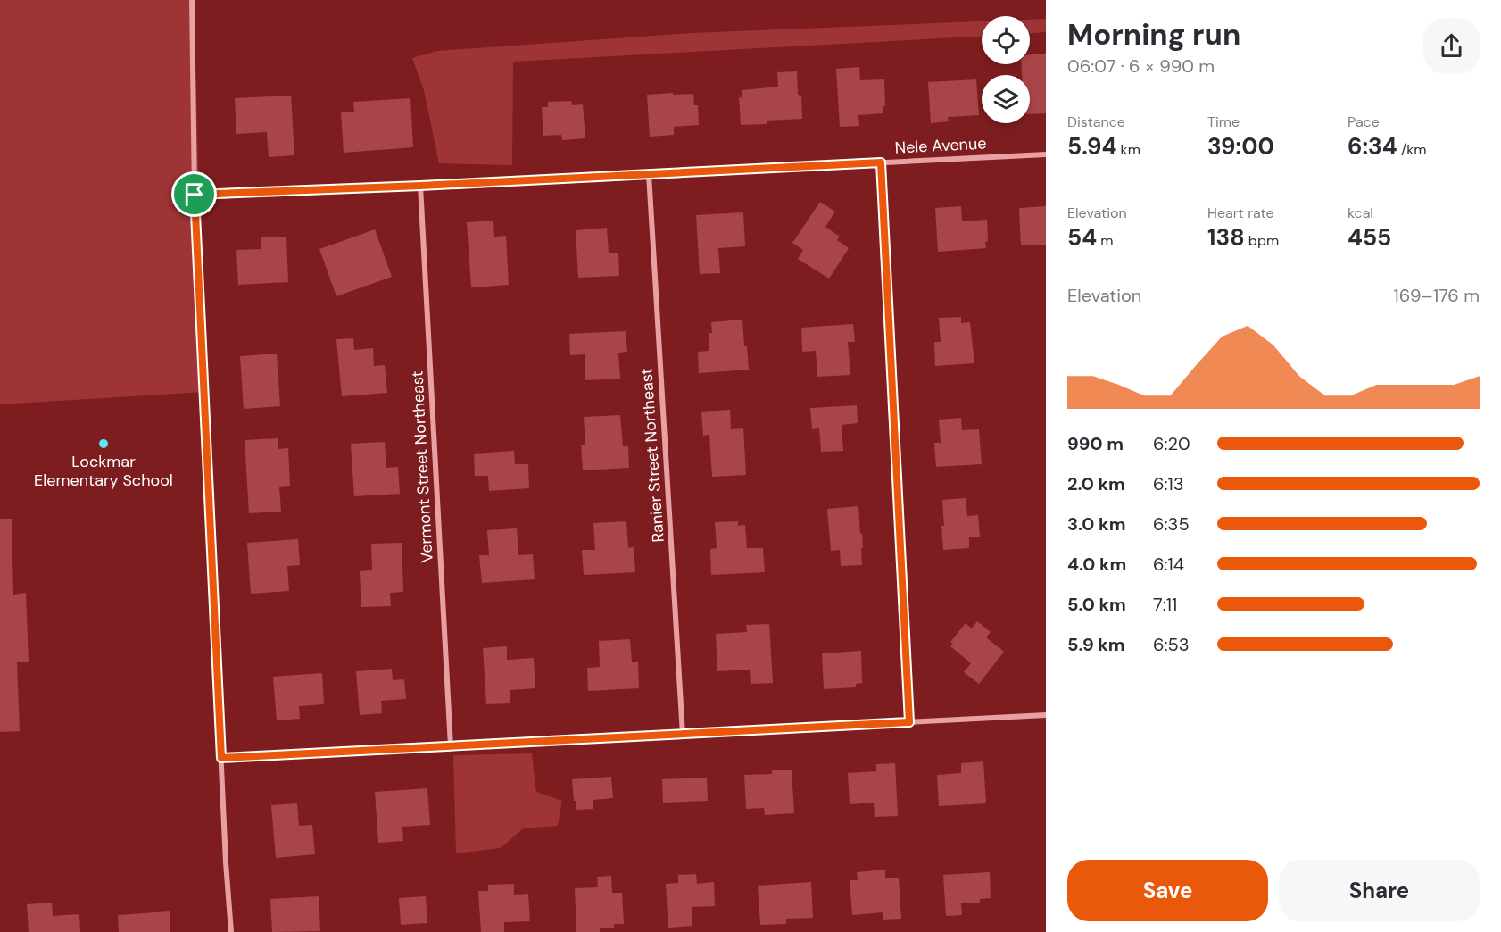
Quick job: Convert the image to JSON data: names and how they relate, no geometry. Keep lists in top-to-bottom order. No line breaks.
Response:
{"streets":{"street":["Nele Avenue","Ranier Street Northeast","Vermont Street Northeast"]},"crossings":[["Nele Avenue","Ranier Street Northeast"],["Nele Avenue","Vermont Street Northeast"]],"places":["Lockmar Elementary School"],"page":{"heading":["Morning run","06:07 · 6 × 990 m"],"stats":[["Distance","5.94 km"],["Time","39:00"],["Pace","6:34 /km"],["Elevation","54 m"],["Heart rate","138 bpm"],["kcal","455"]],"chart":["Elevation","169–176 m"],"list":[{"name":"990 m","note":"6:20"},{"name":"2.0 km","note":"6:13"},{"name":"3.0 km","note":"6:35"},{"name":"4.0 km","note":"6:14"},{"name":"5.0 km","note":"7:11"},{"name":"5.9 km","note":"6:53"}],"buttons":["Save","Share"]}}
